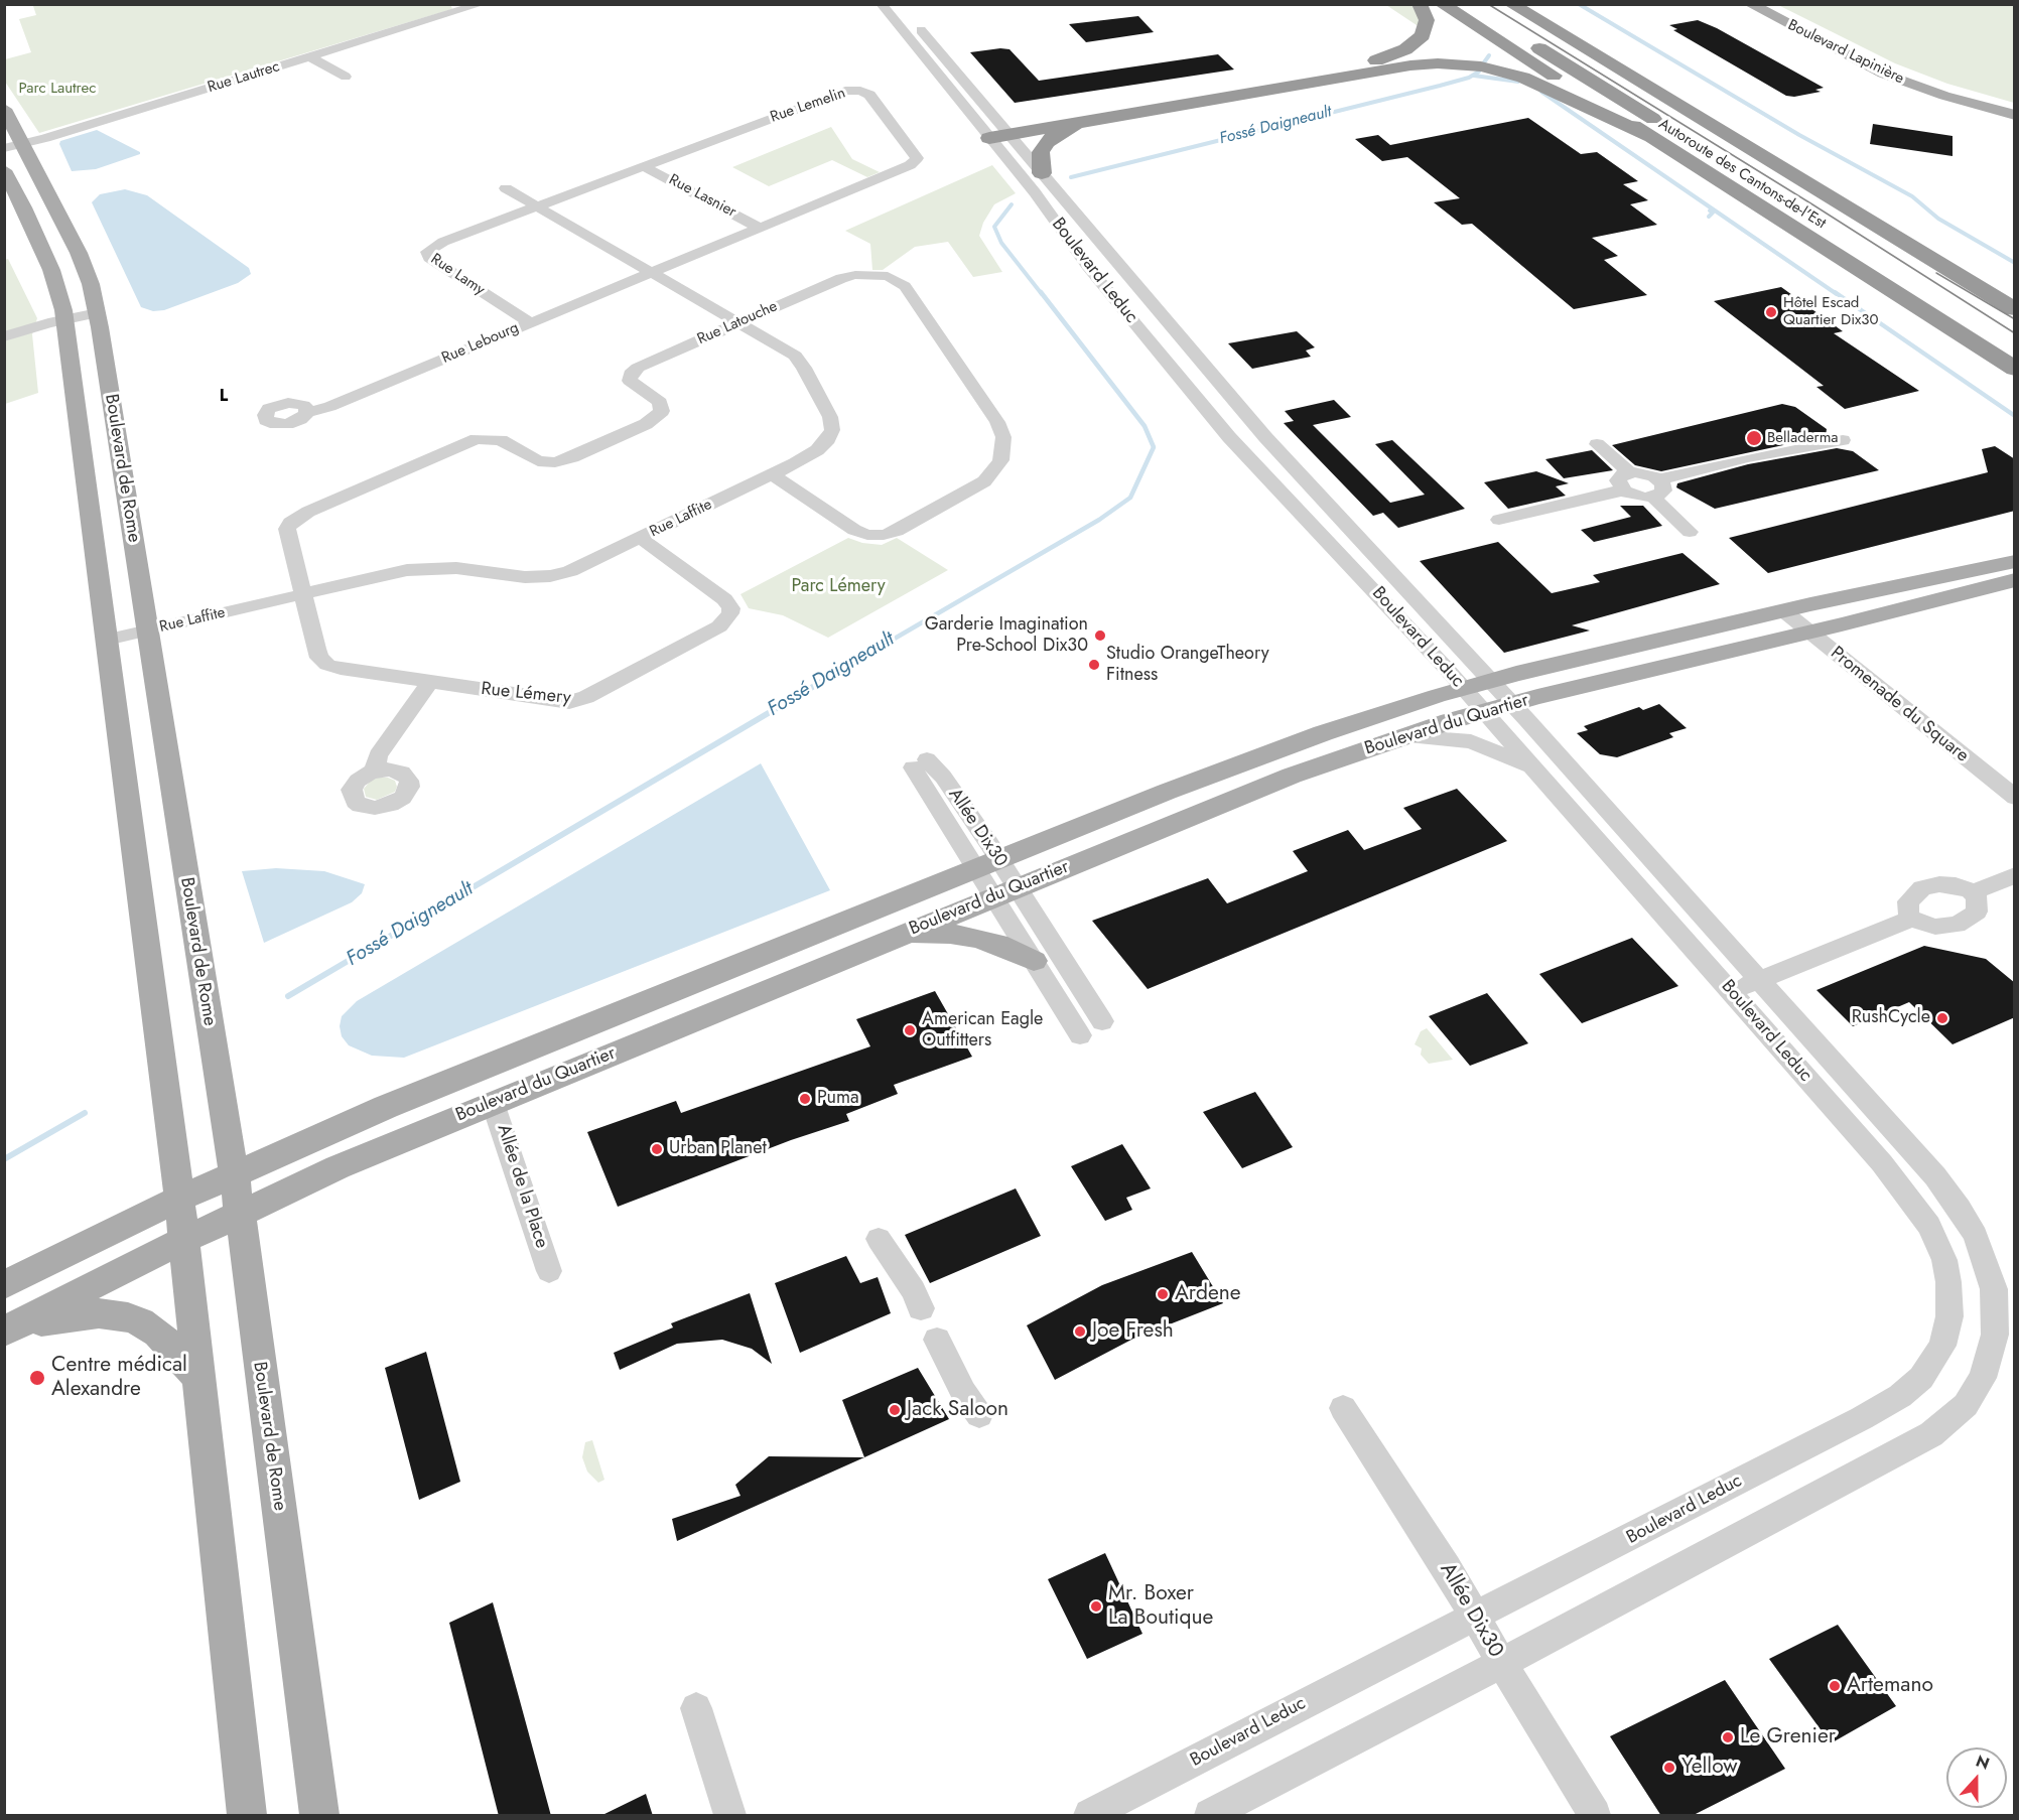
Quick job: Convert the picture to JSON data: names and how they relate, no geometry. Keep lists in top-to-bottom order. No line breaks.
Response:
{"streets":{"highway":["Autoroute des Cantons-de-l'Est"],"main road":["Boulevard Lapinière","Boulevard de Rome","Boulevard du Quartier"],"street":["Rue Lautrec","Rue Lemelin","Rue Lasnier","Boulevard Leduc","Rue Lamy","Rue Latouche","Rue Lebourg","Rue Laffite","Rue Lémery","Promenade du Square","Allée Dix30","Allée de la Place"]},"crossings":[["Rue Lautrec","Boulevard de Rome"],["Rue Lemelin","Rue Lasnier"],["Rue Lemelin","Rue Lamy"],["Rue Lemelin","Rue Lebourg"],["Rue Lemelin","Rue Laffite"],["Boulevard Leduc","Boulevard du Quartier"],["Boulevard Leduc","Allée Dix30"],["Rue Lamy","Rue Lebourg"],["Rue Lamy","Rue Laffite"],["Rue Latouche","Rue Laffite"],["Rue Latouche","Rue Lémery"],["Rue Lebourg","Rue Laffite"],["Boulevard de Rome","Rue Laffite"],["Boulevard de Rome","Boulevard du Quartier"],["Rue Laffite","Rue Lémery"],["Promenade du Square","Boulevard du Quartier"],["Boulevard du Quartier","Allée Dix30"],["Boulevard du Quartier","Allée de la Place"]],"districts":["L"],"water":["Fossé Daigneault"],"parks":["Parc Lautrec","Parc Lémery"],"places":["Hôtel Escad Quartier Dix30","Belladerma","Garderie Imagination Pre-School Dix30","Studio OrangeTheory Fitness","RushCycle","American Eagle Outfitters","Puma","Urban Planet","Ardene","Joe Fresh","Centre médical Alexandre","Jack Saloon","Mr. Boxer La Boutique","Artemano","Le Grenier","Yellow"],"north":"top"}
